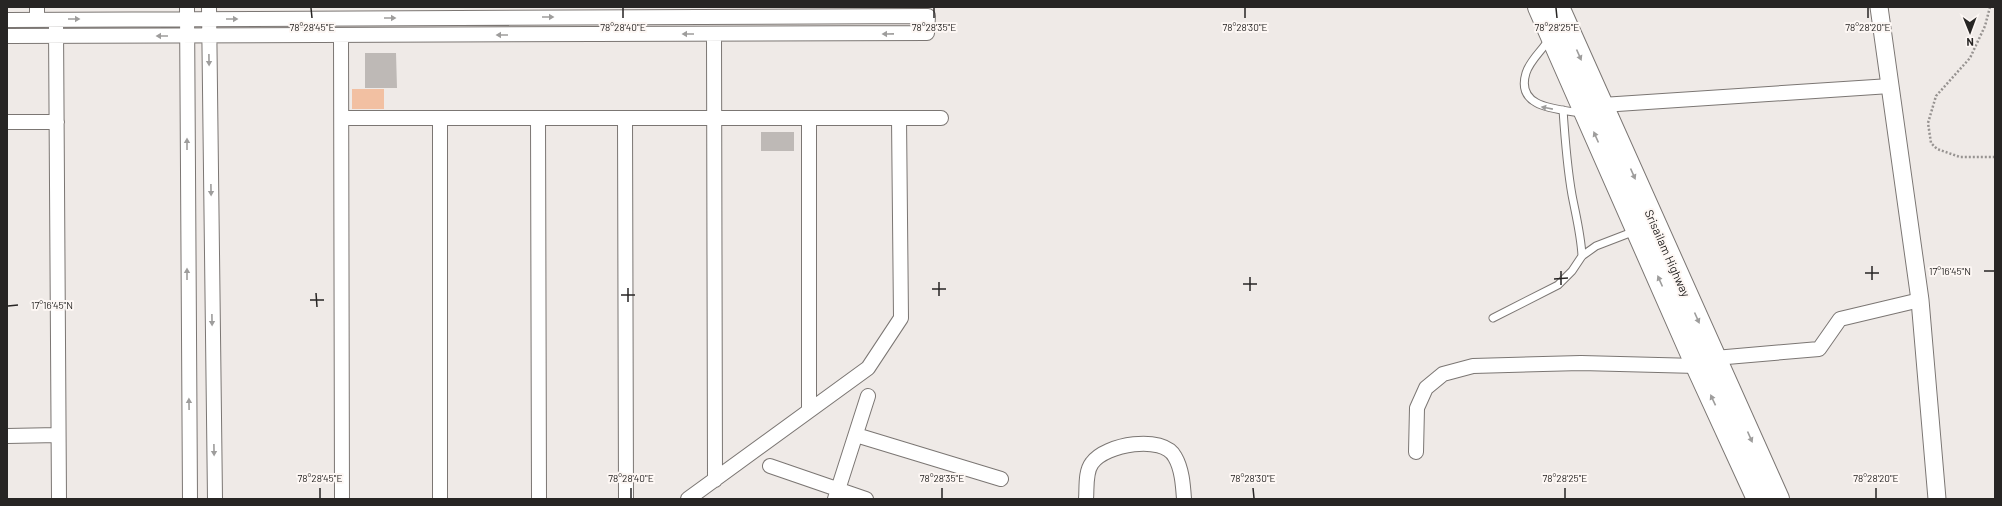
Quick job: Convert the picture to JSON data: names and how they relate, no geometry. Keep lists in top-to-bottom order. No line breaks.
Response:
{"streets":{"highway":["Srisailam Highway"]},"north":"bottom","coordinates":["78°28'45\"E","78°28'40\"E","78°28'35\"E","78°28'30\"E","78°28'20\"E","78°28'25\"E","17°16'45\"N"]}
